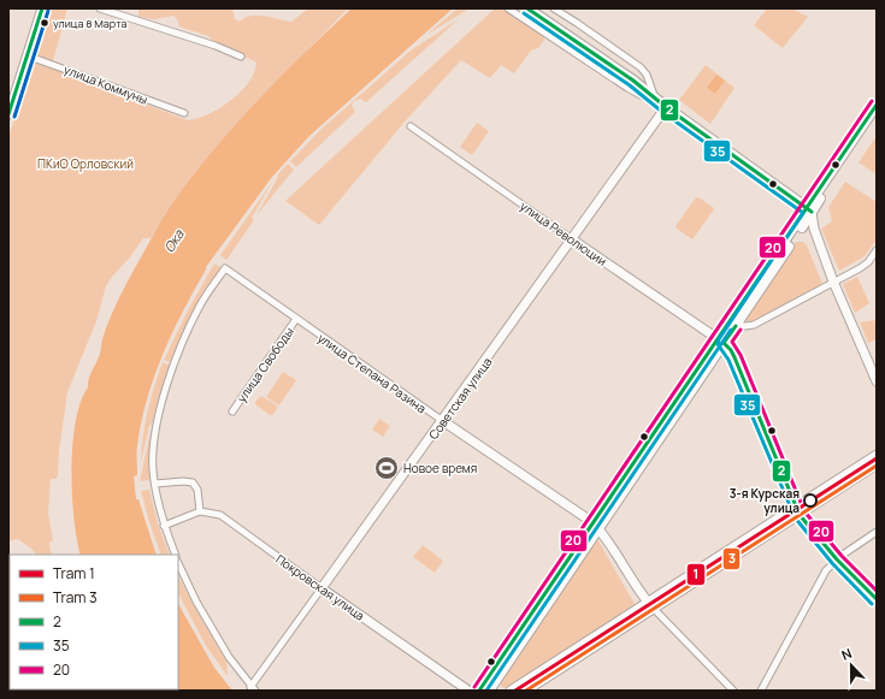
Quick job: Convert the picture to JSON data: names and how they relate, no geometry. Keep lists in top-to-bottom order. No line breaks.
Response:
{"streets":{"street":["улица Коммуны","улица Революции","улица Свободы","улица Степана Разина","Советская улица","Покровская улица"]},"crossings":[["улица Революции","Советская улица"],["улица Свободы","улица Степана Разина"],["улица Степана Разина","Советская улица"],["Советская улица","Покровская улица"]],"water":["Ока"],"parks":["ПКиО Орловский"],"places":{"other":["улица 8 Марта","3-я Курская улица"],"sports":["Новое время"]},"lines":["transit line 2","transit line 35","transit line 20","tram line 1","tram line 3"],"legend":["Tram 1","Tram 3","2","35","20"],"north":"top"}
